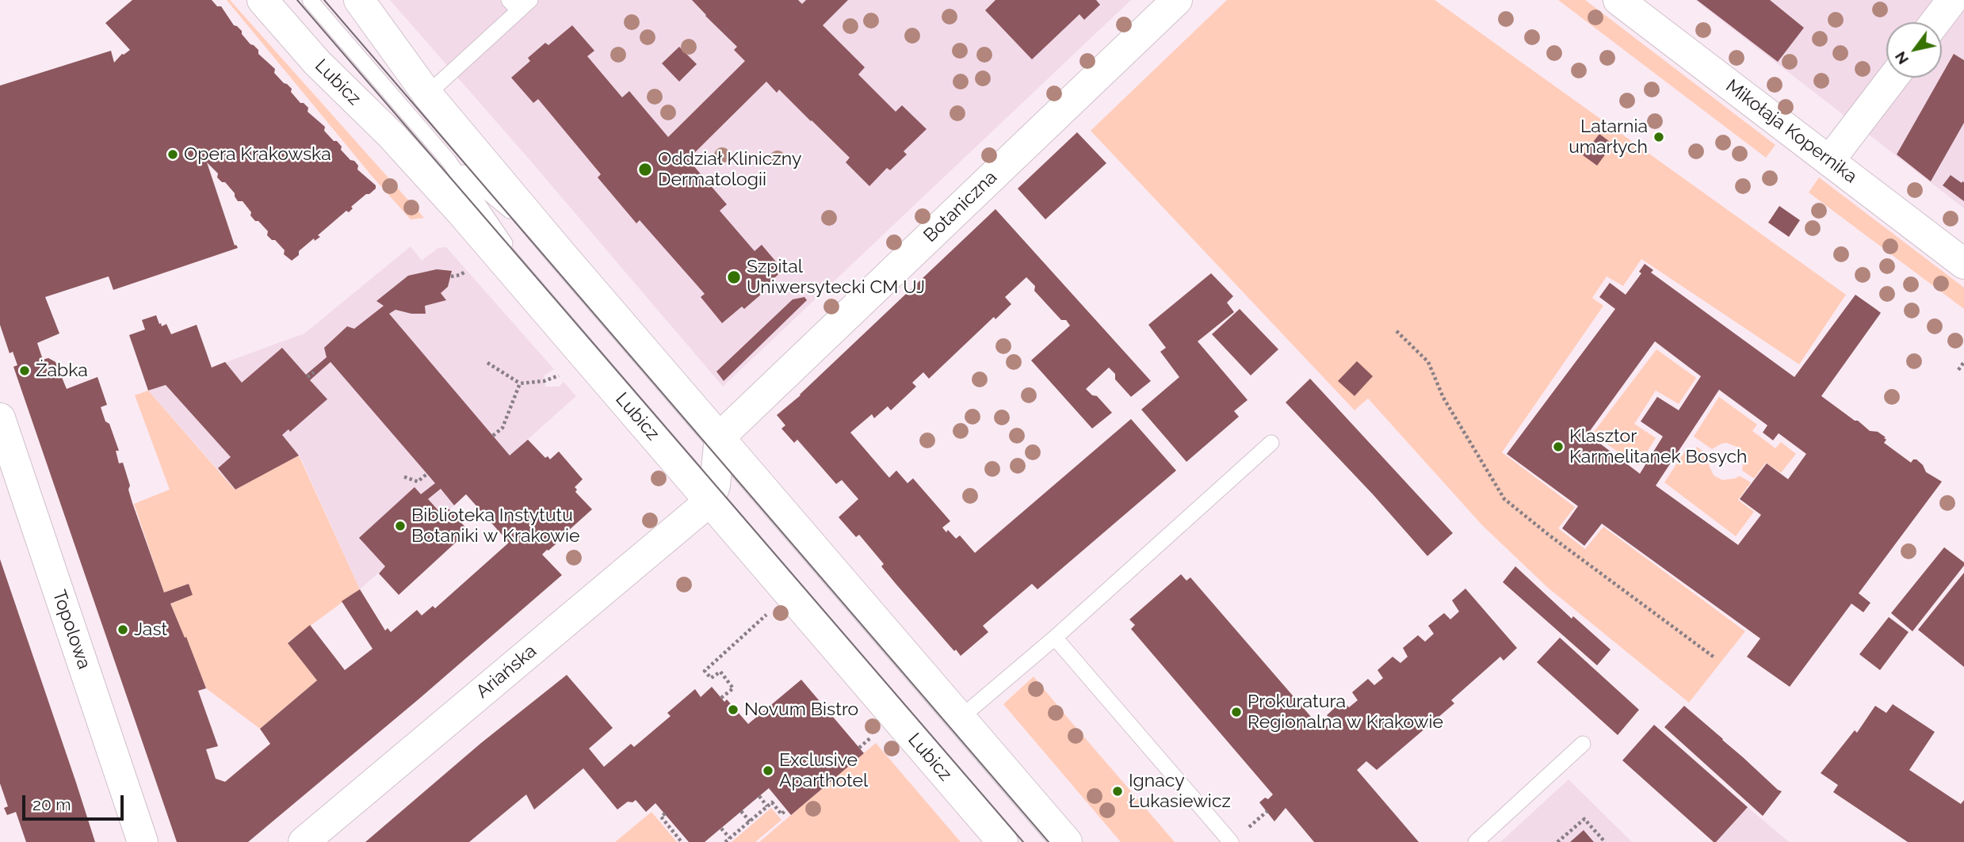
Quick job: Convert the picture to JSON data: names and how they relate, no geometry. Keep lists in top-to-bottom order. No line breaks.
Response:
{"streets":{"street":["Lubicz","Mikołaja Kopernika","Botaniczna","Topolowa","Ariańska"]},"crossings":[["Lubicz","Ariańska"]],"places":["Latarnia umarłych","Opera Krakowska","Oddział Kliniczny Dermatologii","Szpital Uniwersytecki CM UJ","Żabka","Klasztor Karmelitanek Bosych","Biblioteka Instytutu Botaniki w Krakowie","Jast","Novum Bistro","Prokuratura Regionalna w Krakowie","Exclusive Aparthotel","Ignacy Łukasiewicz"],"scale_bar":"20 m","north":"bottom left"}
